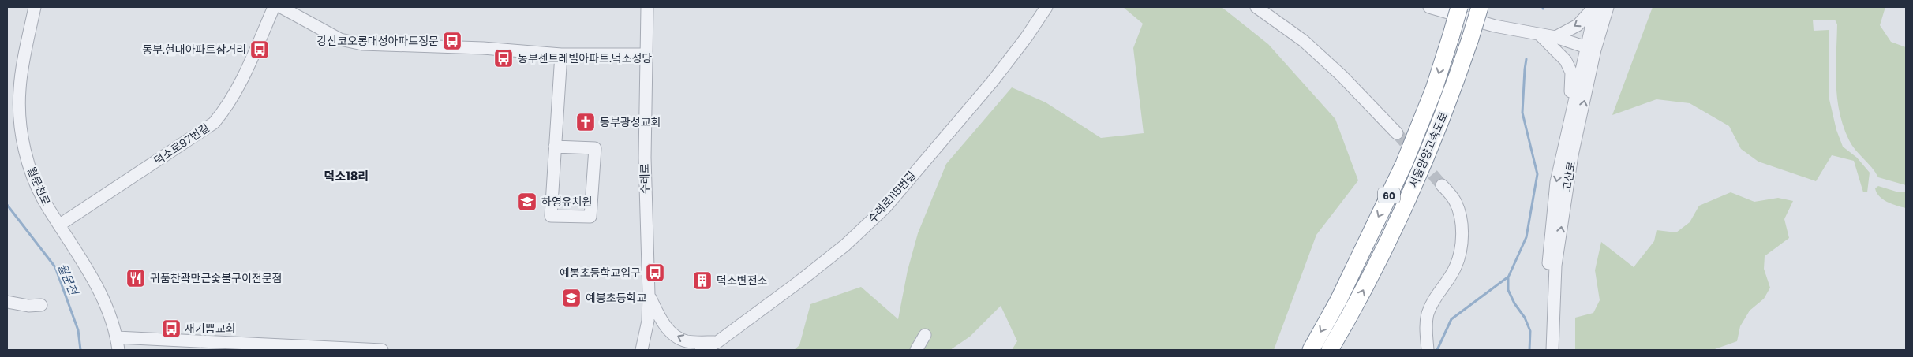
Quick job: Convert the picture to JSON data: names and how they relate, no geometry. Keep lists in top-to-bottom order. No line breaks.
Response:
{"streets":{"highway":["서울양양고속도로","60"],"street":["덕소로97번길","고산로","수레로","월문천로","수레로115번길"]},"crossings":[["덕소로97번길","월문천로"]],"districts":["덕소18리"],"water":["월문천"],"places":{"bus stop":["강산코오롱대성아파트정문","동부.현대아파트삼거리","동부센트레빌아파트.덕소성당","예봉초등학교입구","새기쁨교회"],"church":["동부광성교회"],"school or university":["하영유치원","예봉초등학교"],"restaurant":["귀품찬곽만근숯불구이전문점"],"building":["덕소변전소"]}}
